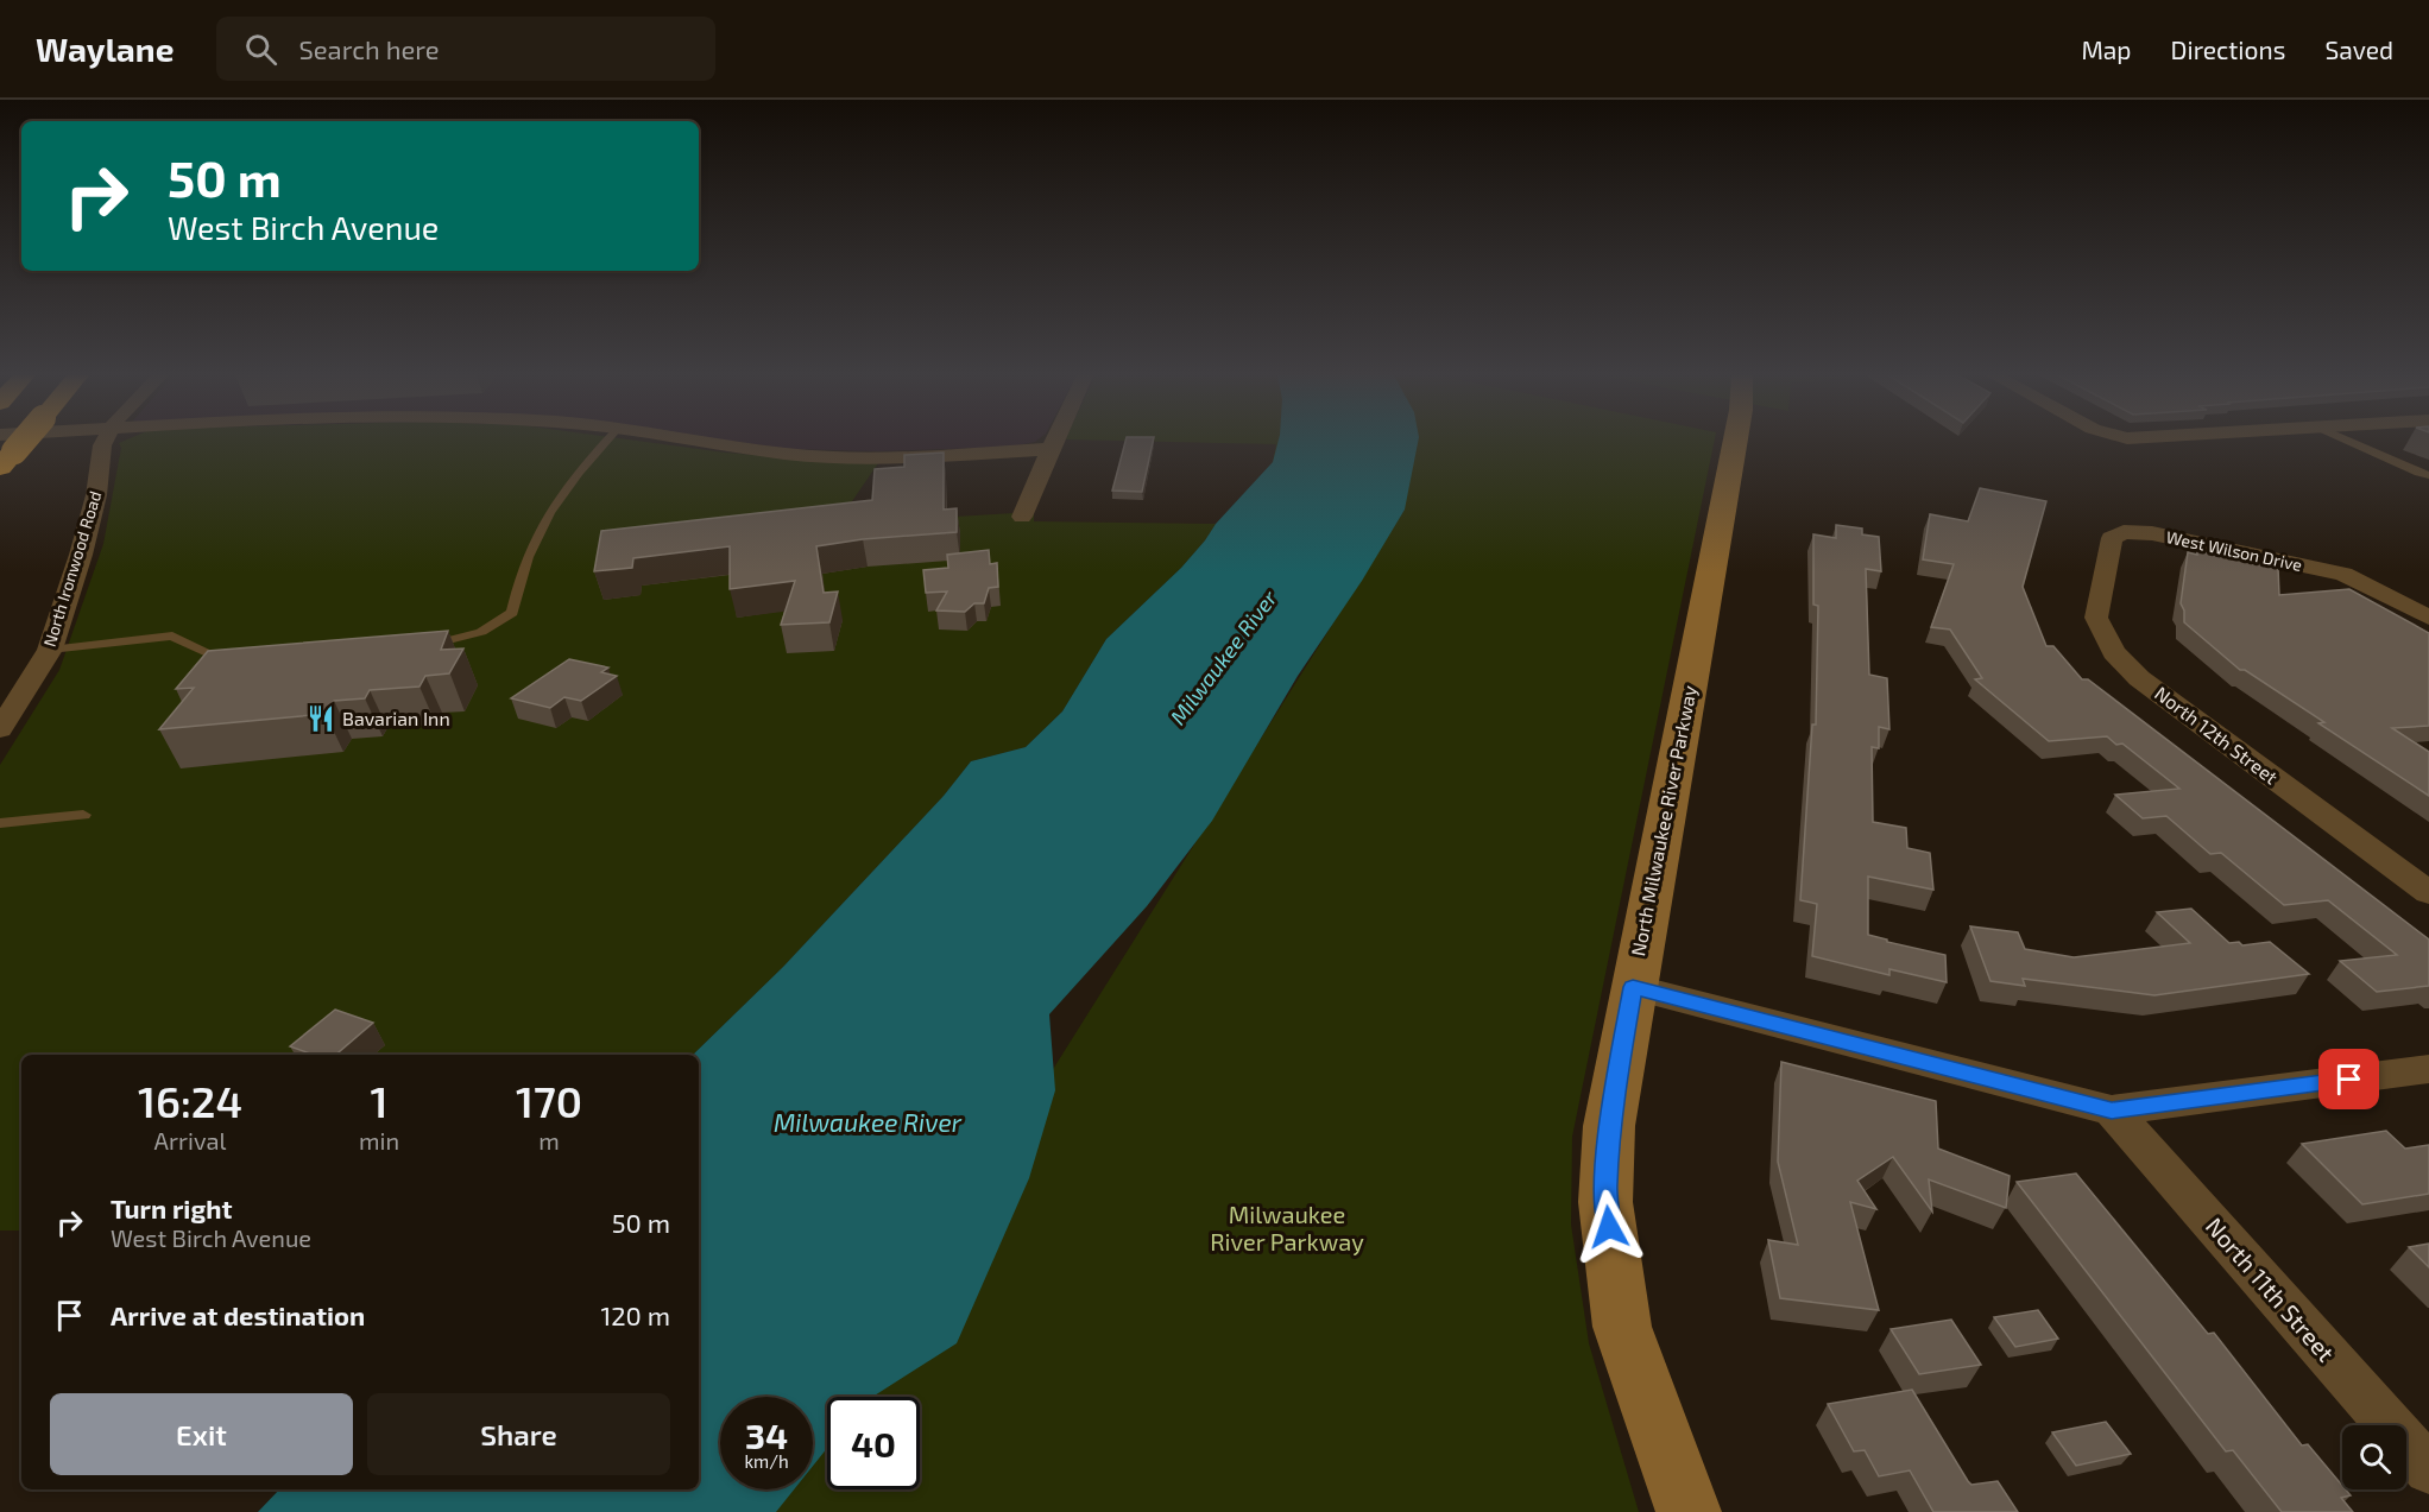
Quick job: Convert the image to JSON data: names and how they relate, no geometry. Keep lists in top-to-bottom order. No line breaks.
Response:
{"streets":{"street":["West Wilson Drive","North Ironwood Road","North 12th Street","North Milwaukee River Parkway","North 11th Street"]},"crossings":[["West Wilson Drive","North 12th Street"]],"water":["Milwaukee River"],"parks":["Milwaukee River Parkway"],"places":{"restaurant":["Bavarian Inn"]},"page":{"header":"Waylane","search":"Search here","nav":["Map","Directions","Saved"],"turn":["50 m","West Birch Avenue"],"eta":["16:24","Arrival","1","min","170","m"],"list":[{"name":"Turn right","note":"West Birch Avenue","value":"50 m"},{"name":"Arrive at destination","value":"120 m"}],"buttons":["Exit","Share"],"speed":"34 km/h","limit":"40"}}
